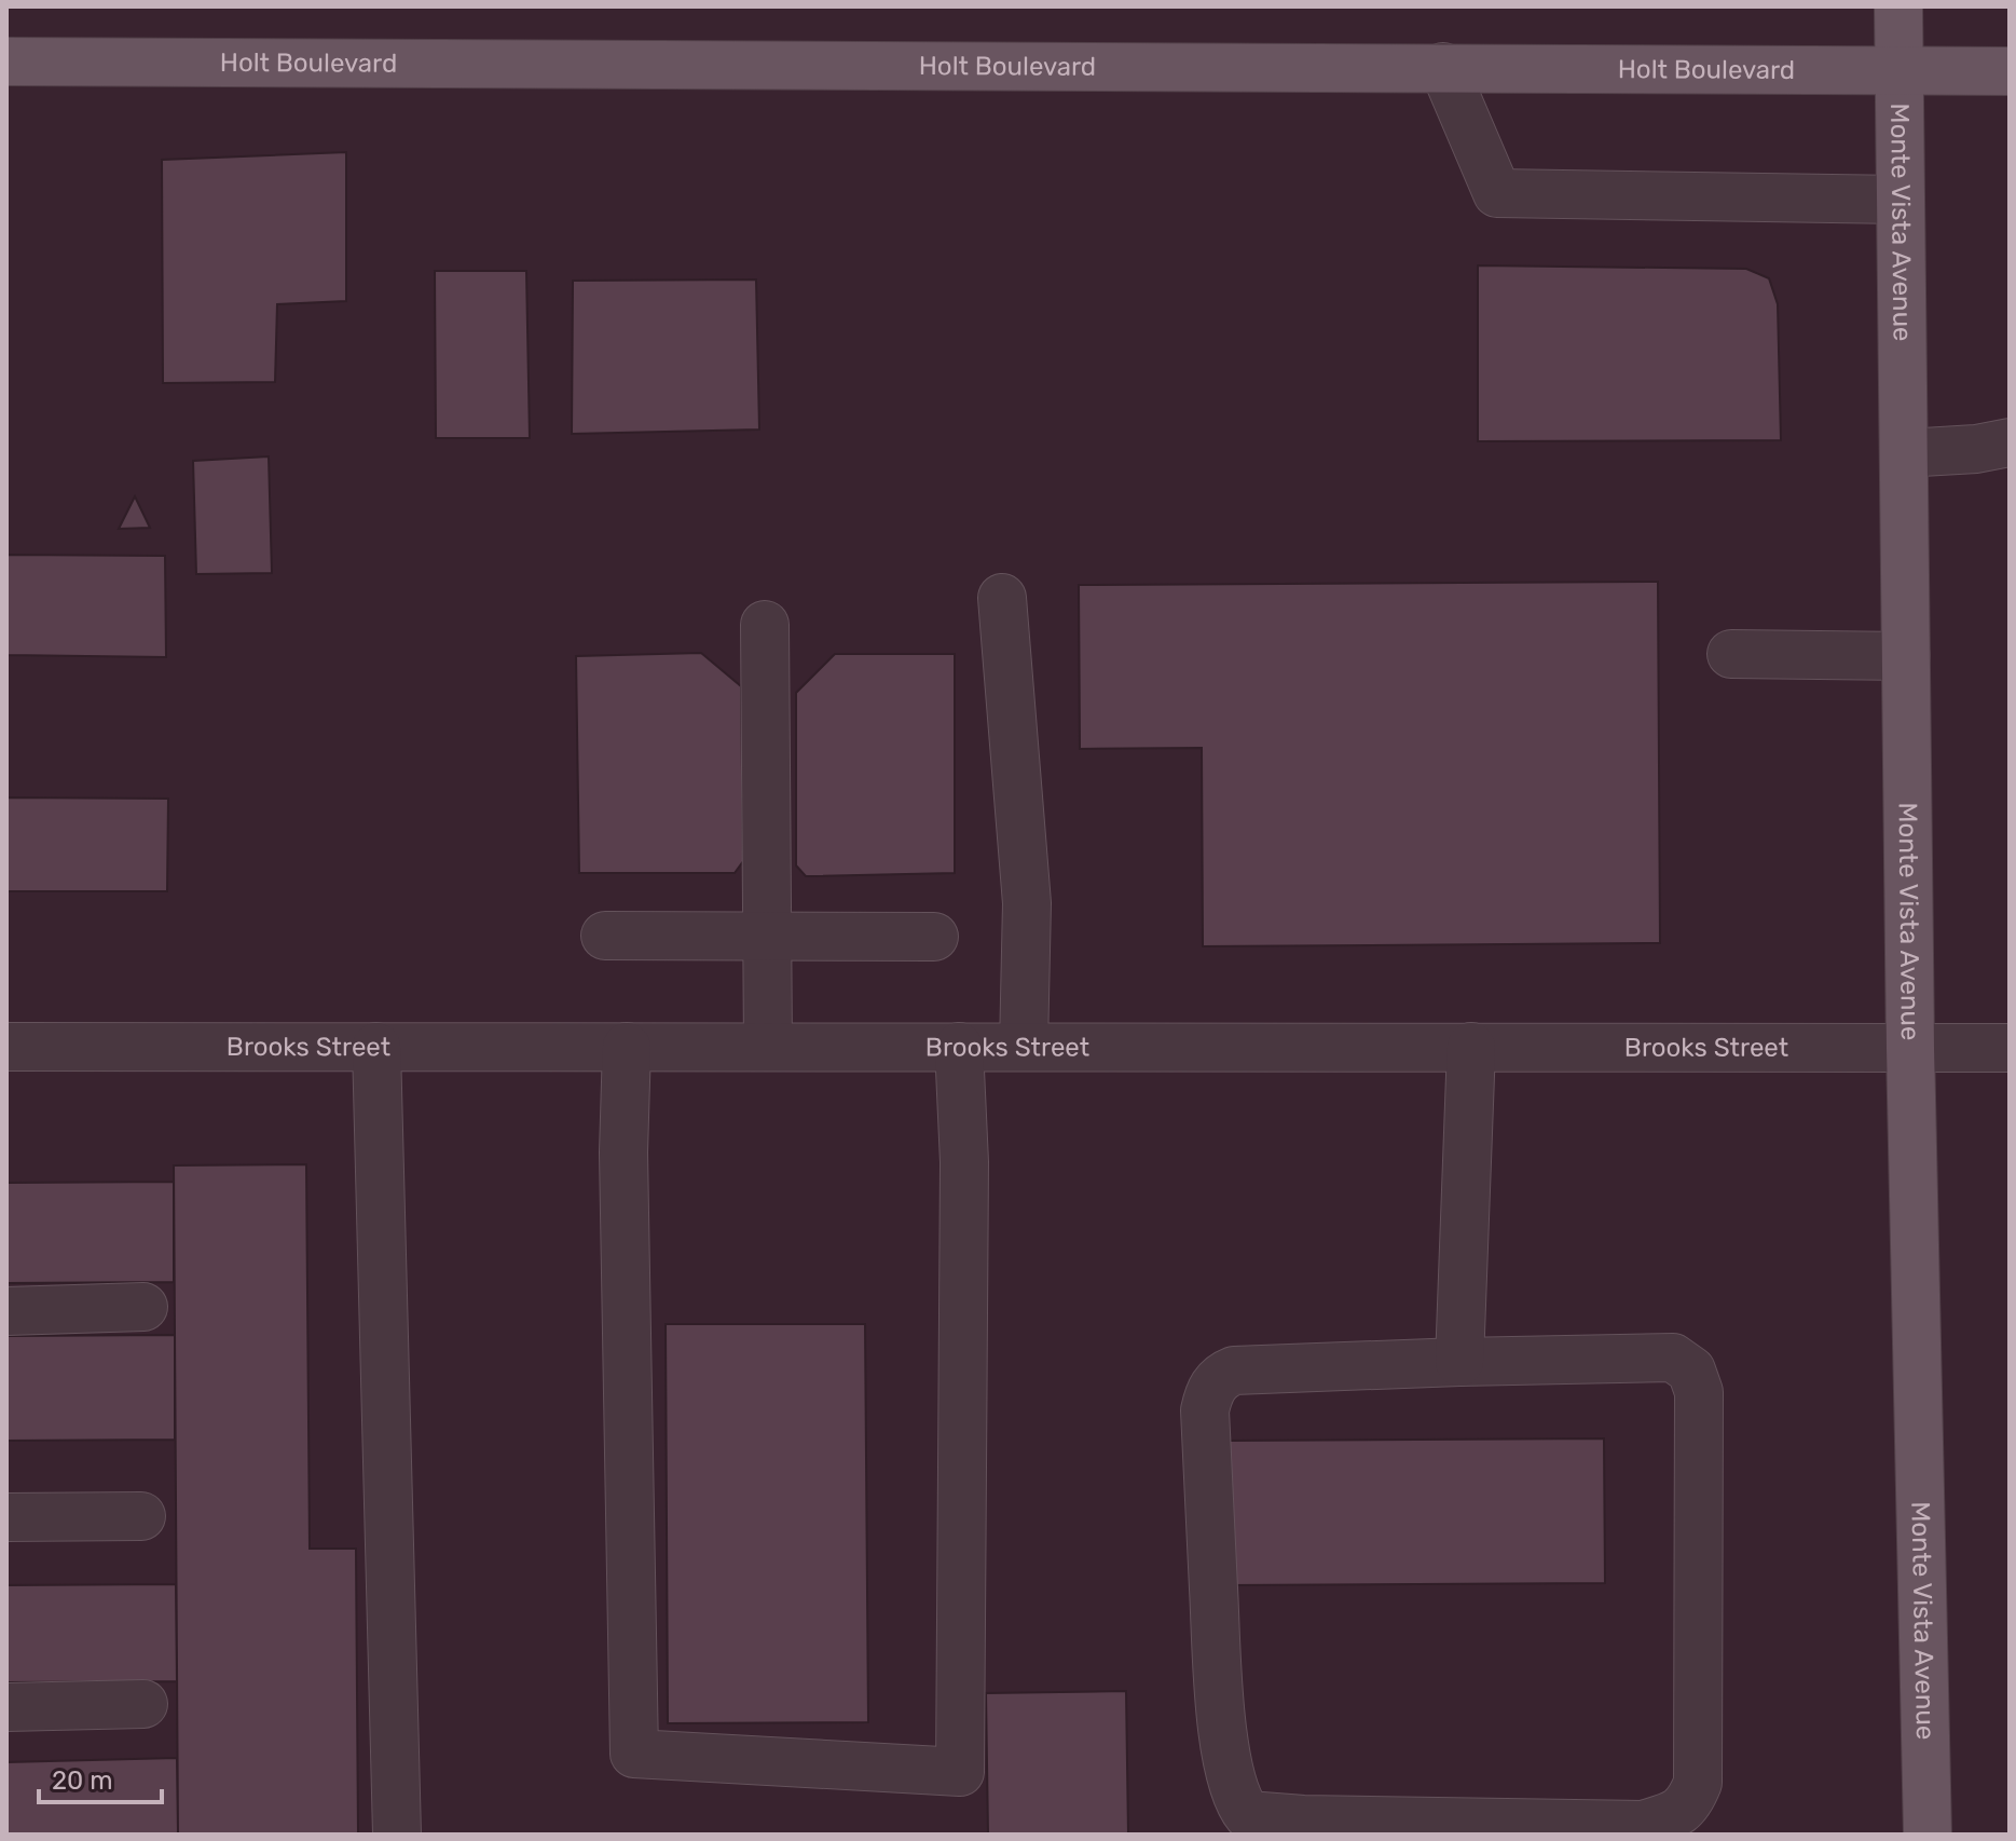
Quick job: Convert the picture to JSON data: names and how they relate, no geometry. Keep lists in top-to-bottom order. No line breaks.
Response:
{"streets":{"main road":["Holt Boulevard","Monte Vista Avenue"],"street":["Brooks Street"]},"crossings":[["Holt Boulevard","Monte Vista Avenue"],["Monte Vista Avenue","Brooks Street"]],"scale_bar":"20 m"}
